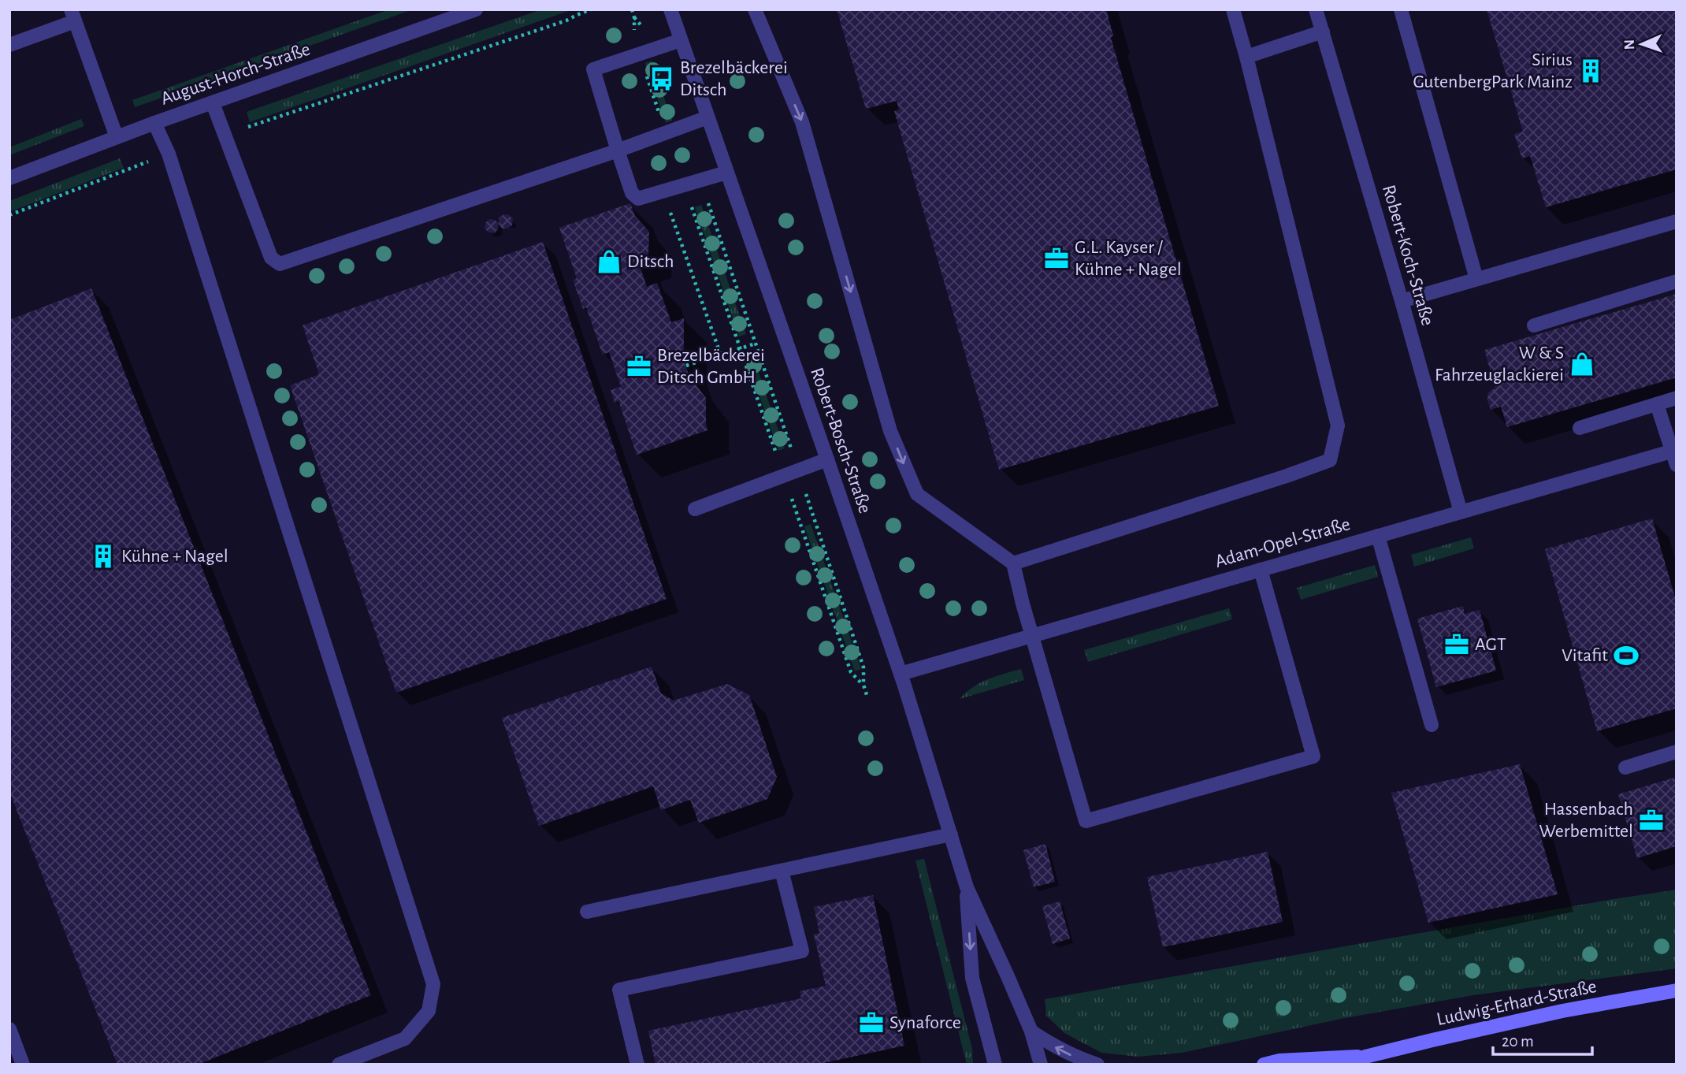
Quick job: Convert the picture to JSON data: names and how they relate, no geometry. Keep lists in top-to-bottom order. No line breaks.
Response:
{"streets":{"main road":["Ludwig-Erhard-Straße"],"street":["August-Horch-Straße","Robert-Koch-Straße","Robert-Bosch-Straße","Adam-Opel-Straße"]},"crossings":[["Robert-Koch-Straße","Adam-Opel-Straße"],["Robert-Bosch-Straße","Adam-Opel-Straße"]],"places":{"building":["Sirius GutenbergPark Mainz","Kühne + Nagel"],"bus stop":["Brezelbäckerei Ditsch"],"office":["G.L. Kayser / Kühne + Nagel","Brezelbäckerei Ditsch GmbH","AGT","Hassenbach Werbemittel","Synaforce"],"shop":["Ditsch","W & S Fahrzeuglackierei"],"sports":["Vitafit"]},"scale_bar":"20 m","north":"left"}
